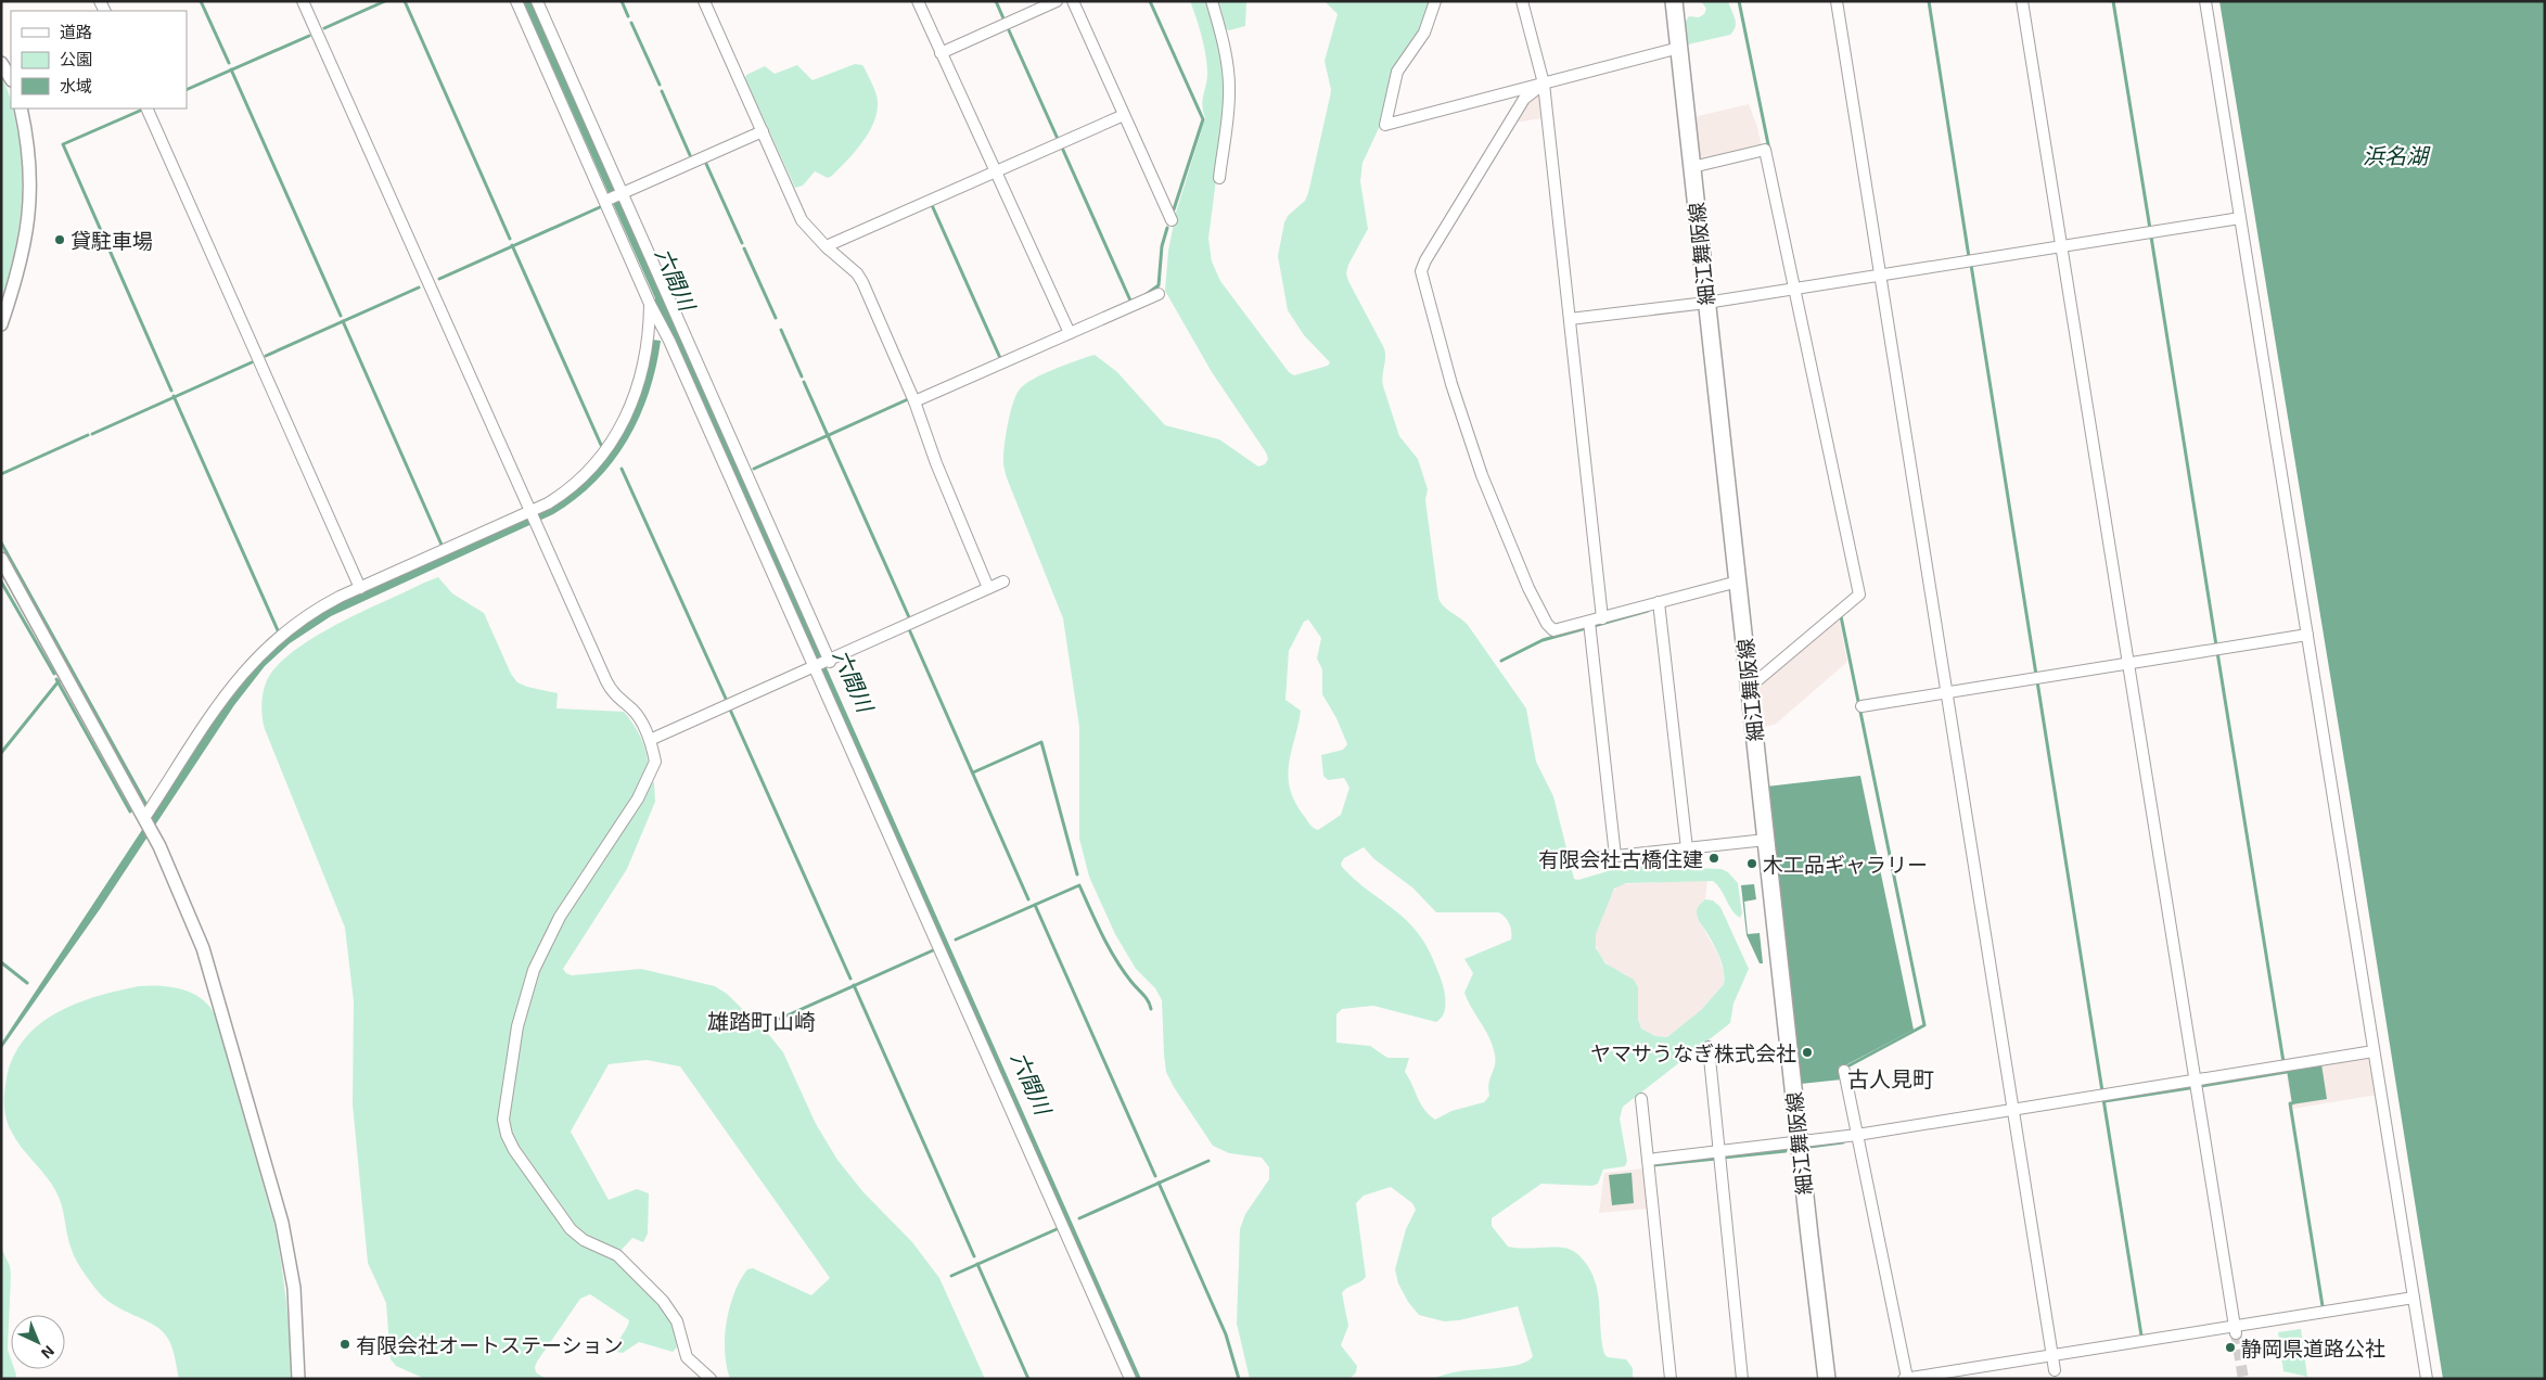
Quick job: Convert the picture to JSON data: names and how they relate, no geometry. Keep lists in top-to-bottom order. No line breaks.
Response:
{"streets":{"main road":["細江舞阪線"]},"districts":["雄踏町山崎","古人見町"],"water":["浜名湖","六間川"],"places":["貸駐車場","有限会社古橋住建","木工品ギャラリー","ヤマサうなぎ株式会社","有限会社オートステーション","静岡県道路公社"],"legend":["道路","公園","水域"],"north":"bottom right"}
